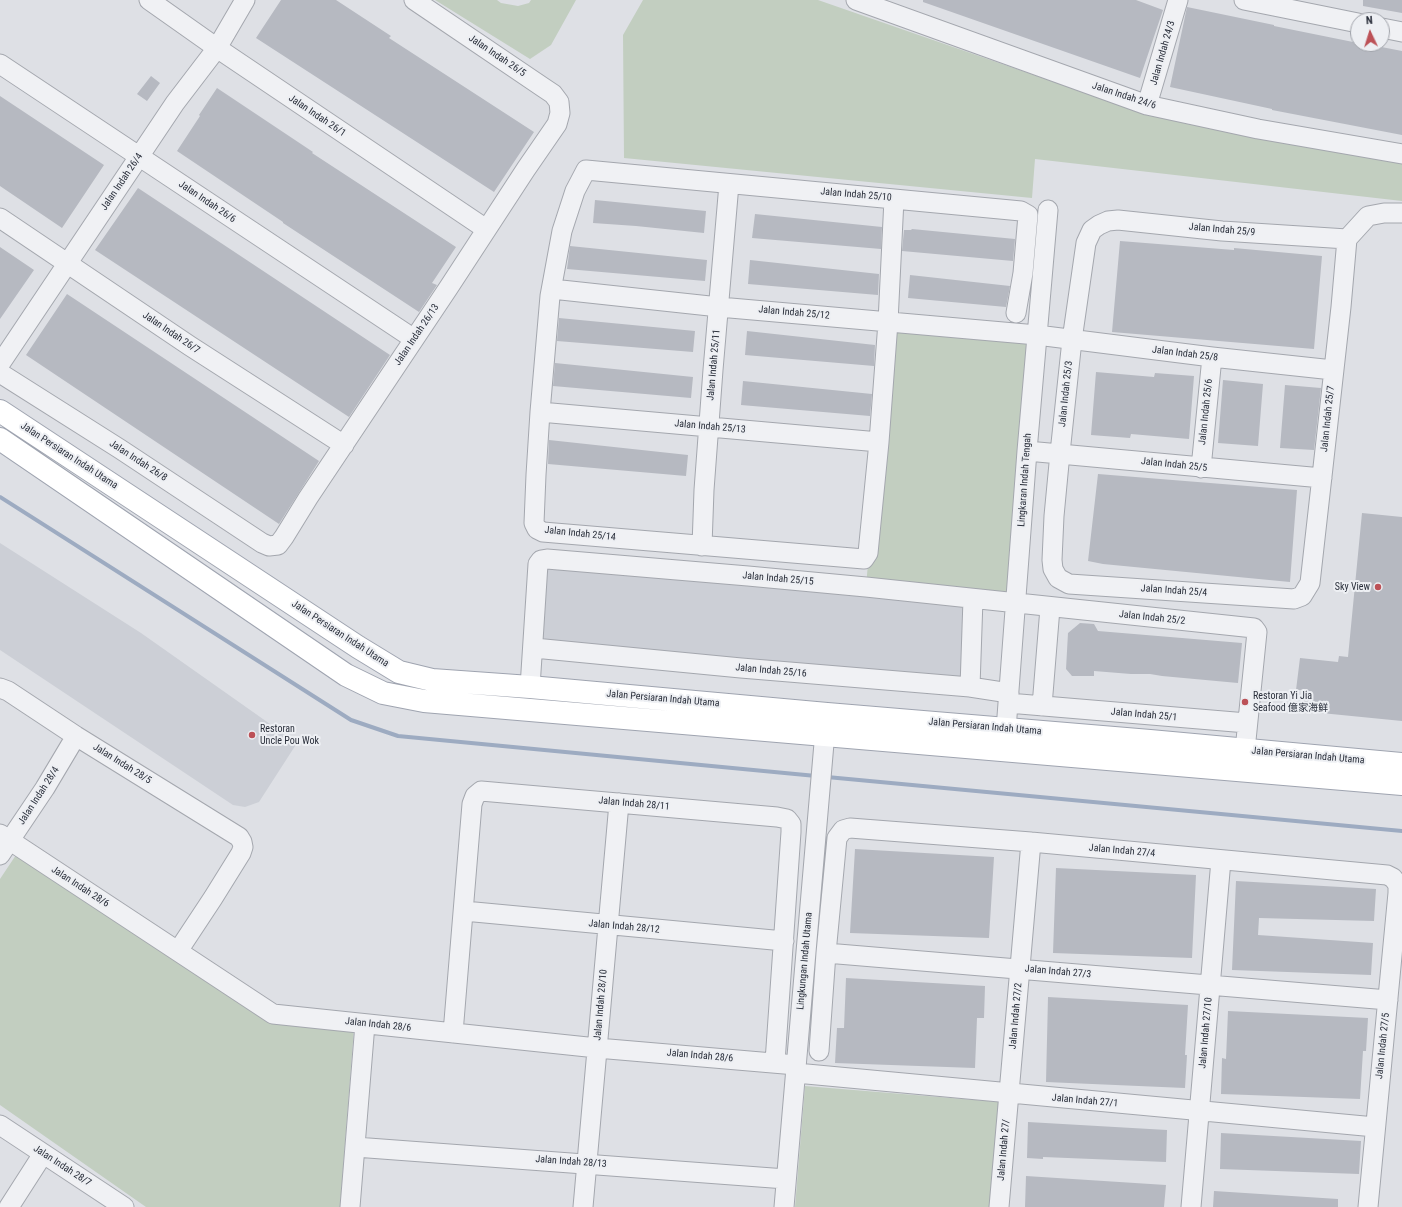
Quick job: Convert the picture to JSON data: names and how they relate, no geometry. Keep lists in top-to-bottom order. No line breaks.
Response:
{"streets":{"main road":["Jalan Persiaran Indah Utama"],"street":["Jalan Indah 24/3","Jalan Indah 26/5","Jalan Indah 24/6","Jalan Indah 26/1","Jalan Indah 26/4","Jalan Indah 25/10","Jalan Indah 26/6","Jalan Indah 25/9","Jalan Indah 25/12","Jalan Indah 26/7","Jalan Indah 26/13","Jalan Indah 25/8","Jalan Indah 25/11","Jalan Indah 25/3","Jalan Indah 25/6","Jalan Indah 25/7","Jalan Indah 25/13","Jalan Indah 26/8","Jalan Indah 25/5","Lingkaran Indah Tengah","Jalan Indah 25/14","Jalan Indah 25/15","Jalan Indah 25/4","Jalan Indah 25/2","Jalan Indah 25/16","Jalan Indah 25/1","Jalan Indah 28/5","Jalan Indah 28/4","Jalan Indah 28/11","Jalan Indah 27/4","Jalan Indah 28/6","Jalan Indah 28/12","Lingkungan Indah Utama","Jalan Indah 27/3","Jalan Indah 28/10","Jalan Indah 27/2","Jalan Indah 27/10","Jalan Indah 27/5","Jalan Indah 27/1","Jalan Indah 27/","Jalan Indah 28/13","Jalan Indah 28/7"]},"crossings":[["Jalan Indah 24/3","Jalan Indah 24/6"],["Jalan Indah 26/5","Jalan Indah 26/13"],["Jalan Indah 26/1","Jalan Indah 26/4"],["Jalan Indah 26/1","Jalan Indah 26/13"],["Jalan Indah 26/4","Jalan Indah 26/6"],["Jalan Indah 26/4","Jalan Indah 26/7"],["Jalan Indah 25/10","Jalan Indah 25/11"],["Jalan Indah 25/10","Jalan Indah 25/14"],["Jalan Indah 26/6","Jalan Indah 26/13"],["Jalan Indah 25/9","Jalan Indah 25/3"],["Jalan Indah 25/9","Jalan Indah 25/7"],["Jalan Indah 25/12","Jalan Indah 25/8"],["Jalan Indah 25/12","Jalan Indah 25/11"],["Jalan Indah 25/12","Lingkaran Indah Tengah"],["Jalan Indah 25/12","Jalan Indah 25/14"],["Jalan Indah 26/7","Jalan Indah 26/13"],["Jalan Indah 26/13","Jalan Indah 26/8"],["Jalan Indah 25/8","Jalan Indah 25/3"],["Jalan Indah 25/8","Jalan Indah 25/6"],["Jalan Indah 25/8","Jalan Indah 25/7"],["Jalan Indah 25/8","Lingkaran Indah Tengah"],["Jalan Indah 25/11","Jalan Indah 25/13"],["Jalan Indah 25/11","Jalan Indah 25/14"],["Jalan Indah 25/3","Jalan Indah 25/5"],["Jalan Indah 25/3","Jalan Indah 25/4"],["Jalan Indah 25/6","Jalan Indah 25/5"],["Jalan Indah 25/7","Jalan Indah 25/5"],["Jalan Indah 25/7","Jalan Indah 25/4"],["Jalan Indah 25/13","Jalan Indah 25/14"],["Jalan Persiaran Indah Utama","Lingkaran Indah Tengah"],["Jalan Persiaran Indah Utama","Lingkungan Indah Utama"],["Jalan Indah 25/5","Lingkaran Indah Tengah"],["Lingkaran Indah Tengah","Jalan Indah 25/15"],["Lingkaran Indah Tengah","Jalan Indah 25/2"],["Lingkaran Indah Tengah","Jalan Indah 25/16"],["Lingkaran Indah Tengah","Jalan Indah 25/1"],["Jalan Indah 25/15","Jalan Indah 25/2"],["Jalan Indah 25/15","Jalan Indah 25/16"],["Jalan Indah 25/2","Jalan Indah 25/1"],["Jalan Indah 25/16","Jalan Indah 25/1"],["Jalan Indah 28/5","Jalan Indah 28/4"],["Jalan Indah 28/5","Jalan Indah 28/6"],["Jalan Indah 28/4","Jalan Indah 28/6"],["Jalan Indah 28/11","Jalan Indah 28/12"],["Jalan Indah 28/11","Jalan Indah 28/10"],["Jalan Indah 27/4","Jalan Indah 27/3"],["Jalan Indah 27/4","Jalan Indah 27/2"],["Jalan Indah 27/4","Jalan Indah 27/10"],["Jalan Indah 27/4","Jalan Indah 27/5"],["Jalan Indah 28/6","Lingkungan Indah Utama"],["Jalan Indah 28/6","Jalan Indah 28/10"],["Jalan Indah 28/6","Jalan Indah 27/1"],["Jalan Indah 28/12","Jalan Indah 28/10"],["Lingkungan Indah Utama","Jalan Indah 27/1"],["Lingkungan Indah Utama","Jalan Indah 28/13"],["Jalan Indah 27/3","Jalan Indah 27/2"],["Jalan Indah 27/3","Jalan Indah 27/10"],["Jalan Indah 27/3","Jalan Indah 27/5"],["Jalan Indah 28/10","Jalan Indah 28/13"],["Jalan Indah 27/2","Jalan Indah 27/1"],["Jalan Indah 27/2","Jalan Indah 27/"],["Jalan Indah 27/10","Jalan Indah 27/1"],["Jalan Indah 27/5","Jalan Indah 27/1"],["Jalan Indah 27/1","Jalan Indah 27/"]],"places":["Sky View","Restoran Yi Jia Seafood 億家海鲜","Restoran Uncle Pou Wok"],"north":"top"}
